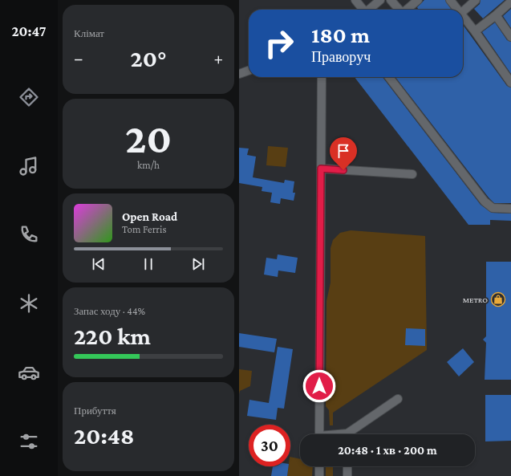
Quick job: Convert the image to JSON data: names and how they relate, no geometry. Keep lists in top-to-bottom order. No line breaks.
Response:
{"places":{"shop":["METRO"]},"page":{"tabs":"20:47","tile":["Клімат",["20","km/h"],["Запас ходу · 44%","220 km"],["Прибуття","20:48"]],"turn":["180 m","Праворуч"],"heat":["−","20°","+"],"song":["Open Road","Tom Ferris"],"limit":"30","trip":"20:48 · 1 хв · 200 m"}}
